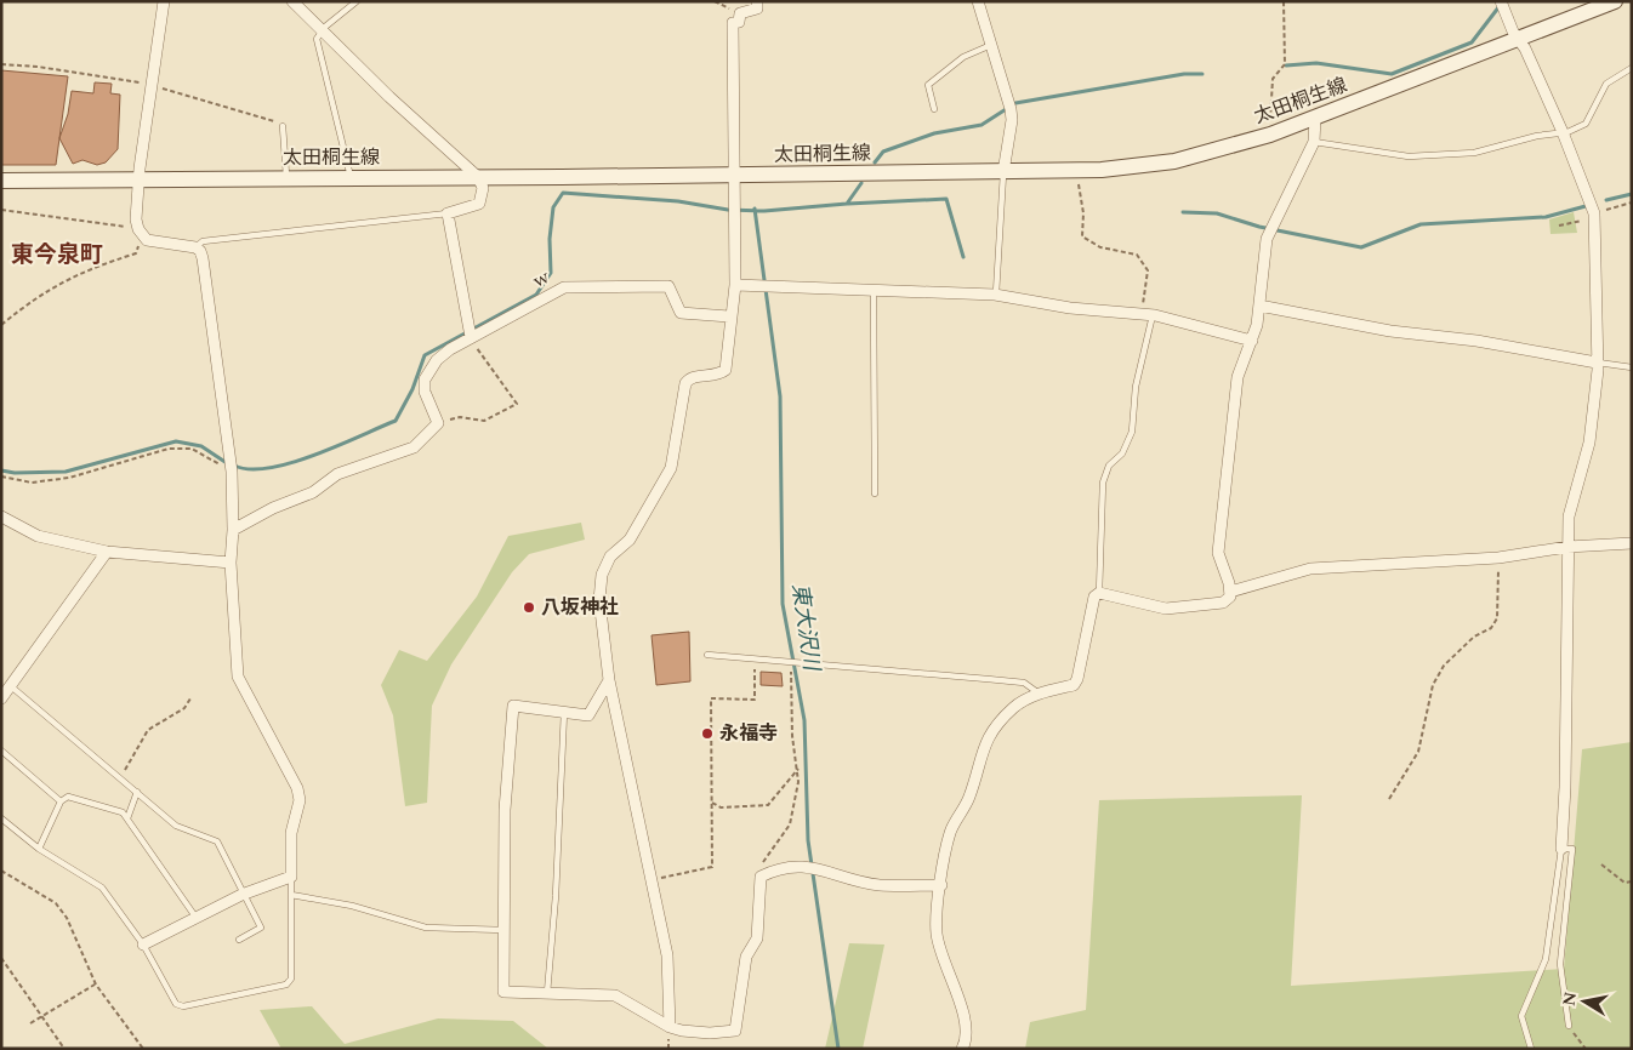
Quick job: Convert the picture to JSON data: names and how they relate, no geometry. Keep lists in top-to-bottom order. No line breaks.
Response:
{"streets":{"main road":["太田桐生線"],"street":["w"]},"districts":["東今泉町"],"water":["東大沢川"],"places":["八坂神社","永福寺"],"north":"left"}
